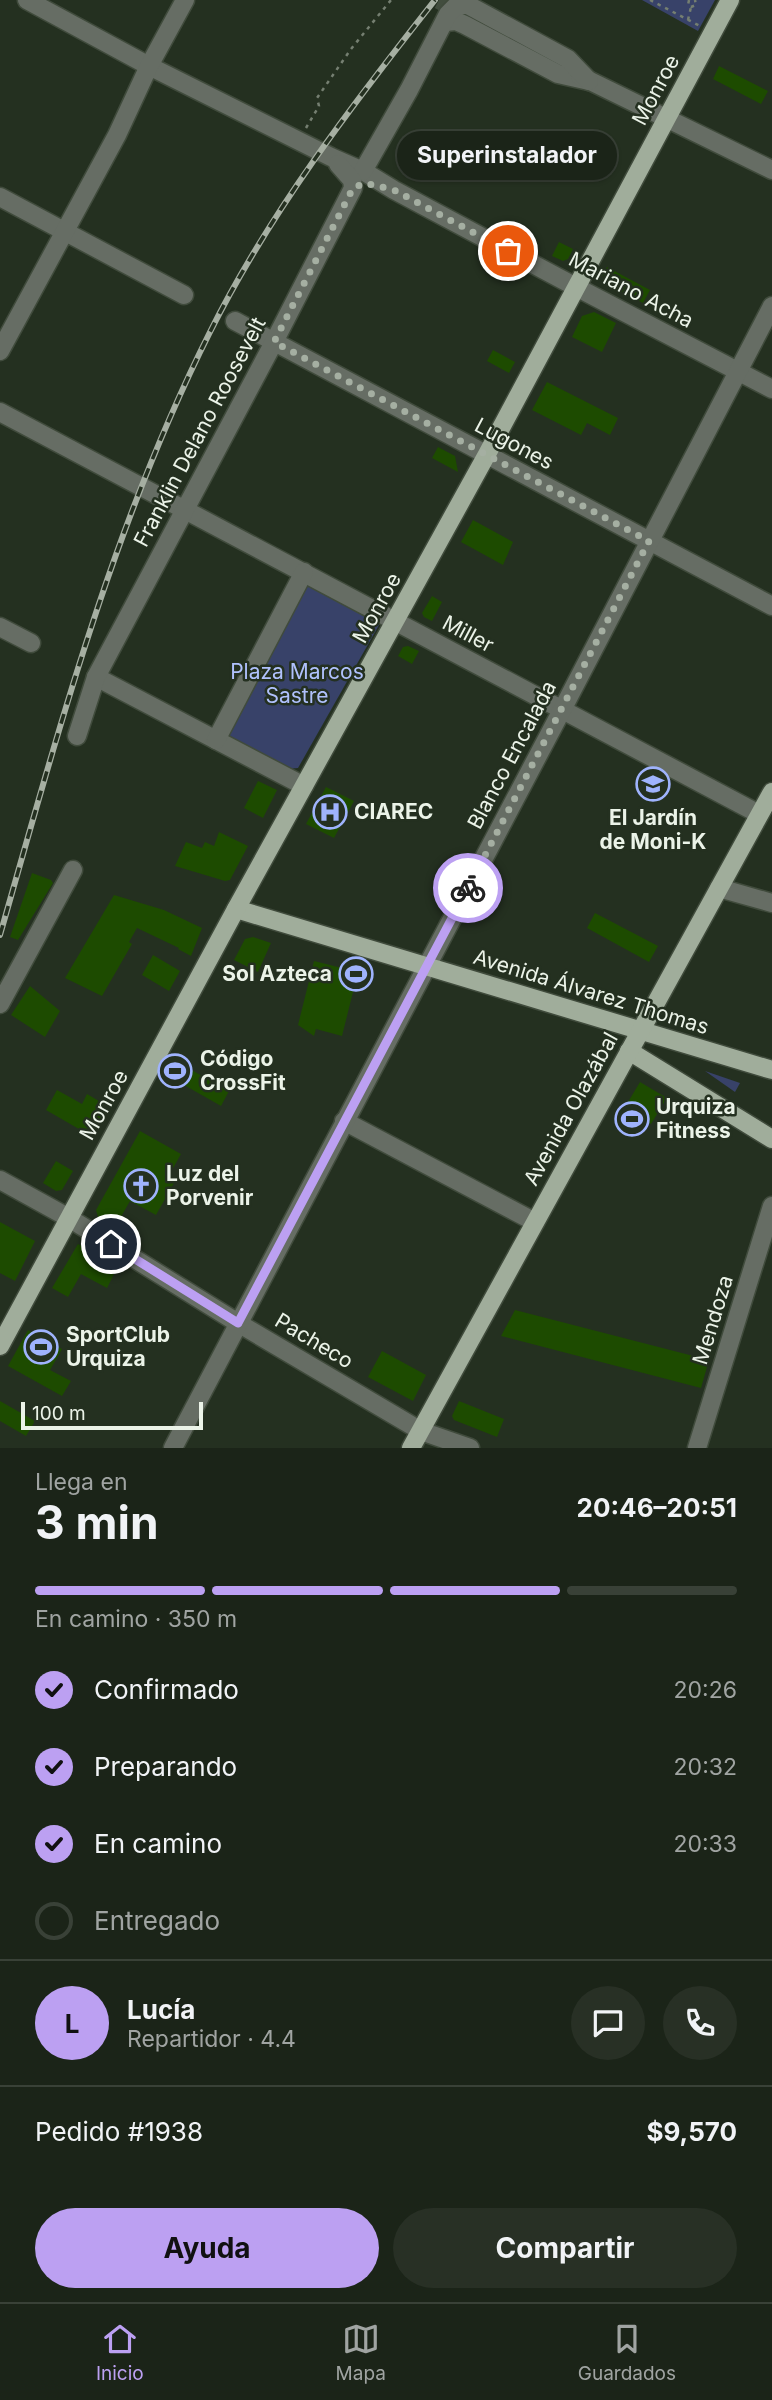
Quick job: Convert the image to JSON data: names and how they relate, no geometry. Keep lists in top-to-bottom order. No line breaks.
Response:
{"streets":{"main road":["Monroe","Avenida Álvarez Thomas","Avenida Olazábal"],"street":["Mariano Acha","Franklin Delano Roosevelt","Lugones","Miller","Blanco Encalada","Mendoza","Pacheco"]},"crossings":[["Monroe","Mariano Acha"],["Monroe","Lugones"],["Monroe","Miller"],["Monroe","Avenida Álvarez Thomas"],["Monroe","Pacheco"],["Mariano Acha","Franklin Delano Roosevelt"],["Mariano Acha","Blanco Encalada"],["Franklin Delano Roosevelt","Lugones"],["Franklin Delano Roosevelt","Miller"],["Lugones","Blanco Encalada"],["Miller","Blanco Encalada"],["Miller","Avenida Olazábal"],["Blanco Encalada","Avenida Álvarez Thomas"],["Blanco Encalada","Pacheco"],["Avenida Álvarez Thomas","Avenida Olazábal"],["Avenida Olazábal","Pacheco"]],"parks":["Plaza Marcos Sastre"],"places":{"other":["Superinstalador"],"school or university":["El Jardín de Moni-K"],"hospital":["CIAREC"],"sports":["Sol Azteca","Código CrossFit","Urquiza Fitness","SportClub Urquiza"],"church":["Luz del Porvenir"]},"scale_bar":"100 m","page":{"bubble":"Superinstalador","scale":"100 m","heading":["3 min","Llega en","20:46–20:51"],"panel":["Lucía","Repartidor · 4.4","Pedido #1938","$9,570"],"bar":"En camino · 350 m","list":[["Confirmado","20:26"],["Preparando","20:32"],["En camino","20:33"],"Entregado"],"round":"L","buttons":["Ayuda","Compartir"],"tabs":["Inicio","Mapa","Guardados"]}}
